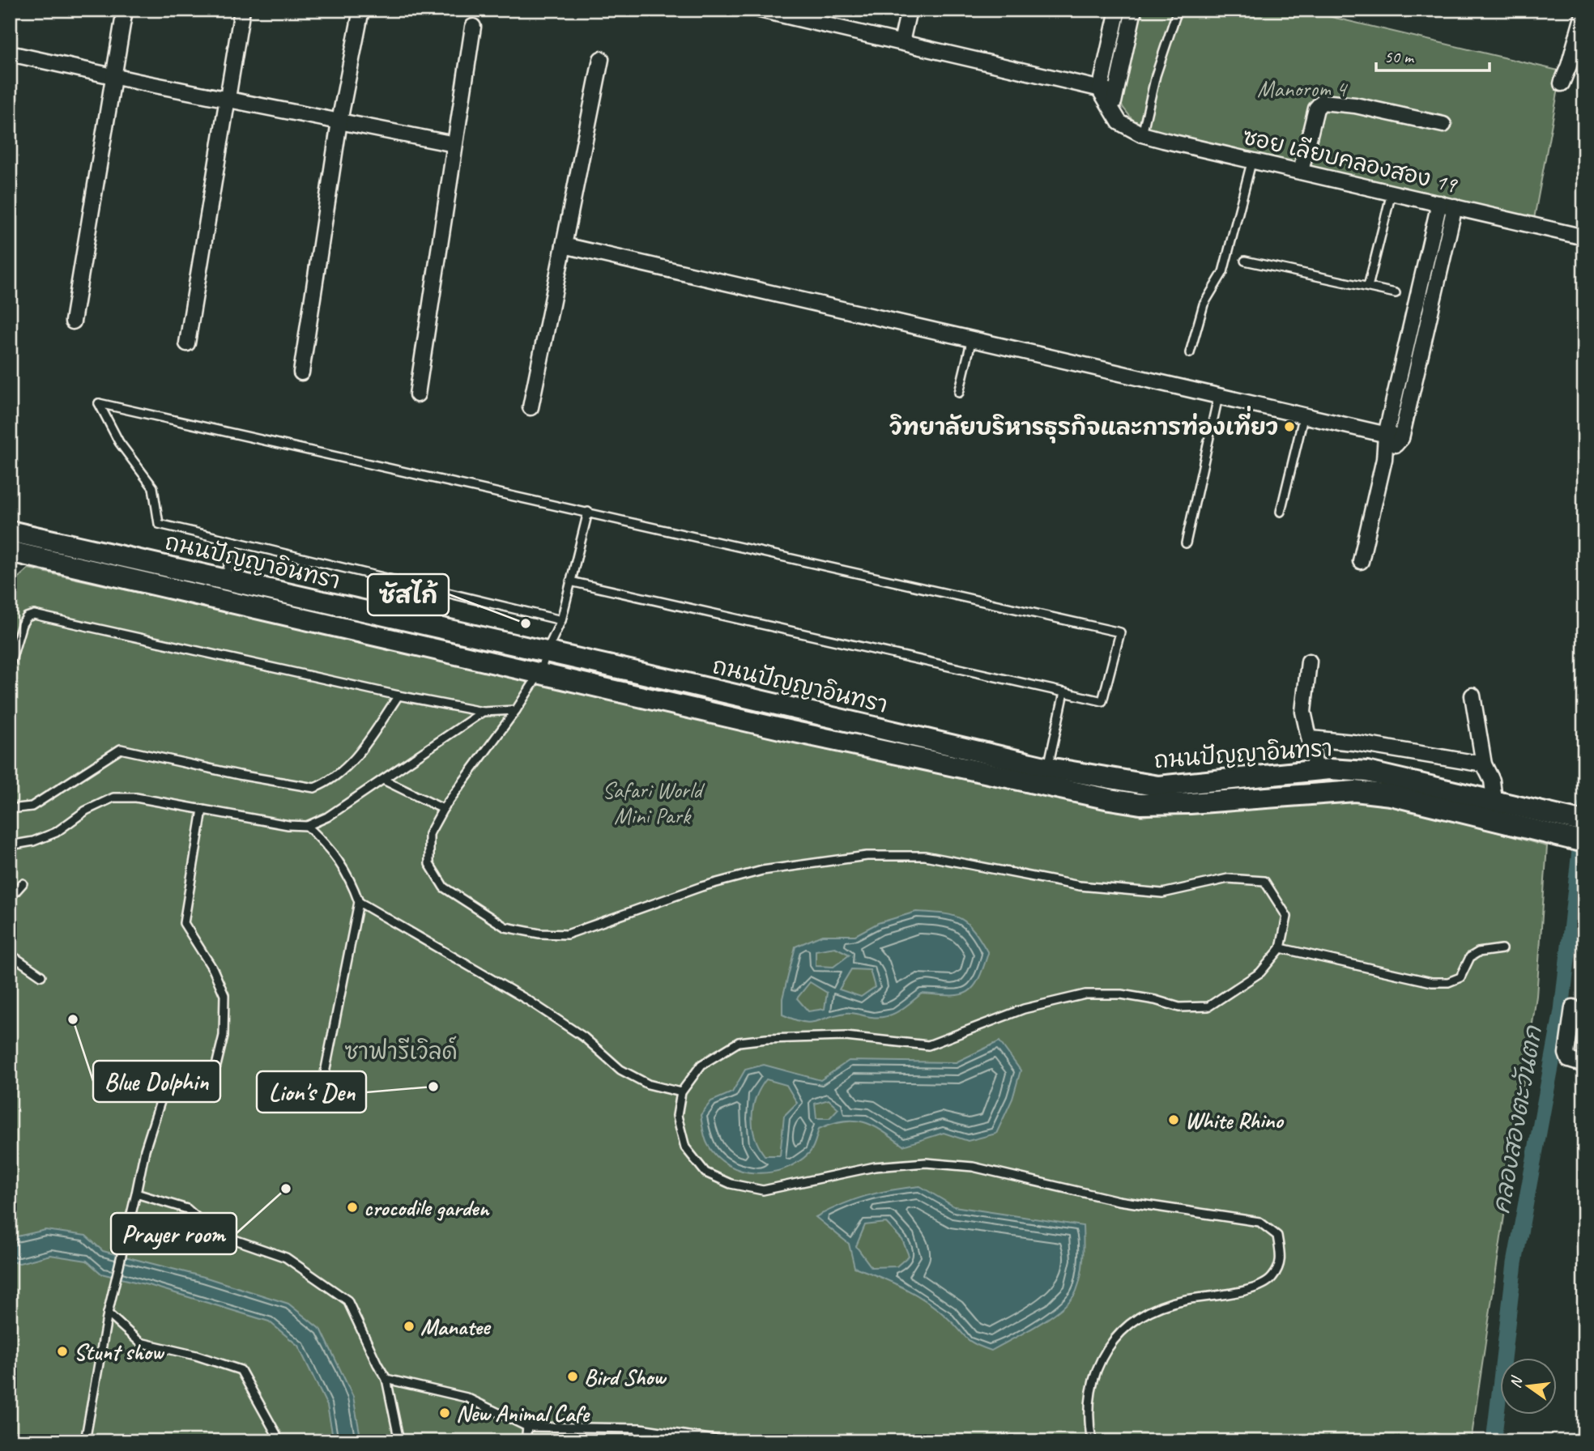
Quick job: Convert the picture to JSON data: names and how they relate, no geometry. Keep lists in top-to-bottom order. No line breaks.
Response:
{"streets":{"street":["ซอย เลียบคลองสอง 19","ถนนปัญญาอินทรา"]},"water":["คลองสองตะวันตก"],"parks":["Manorom 4","Safari World Mini Park","ซาฟารีเวิลด์"],"places":["วิทยาลัยบริหารธุรกิจและการท่องเที่ยว","ซัสไก้","Blue Dolphin","Lion's Den","White Rhino","Prayer room","crocodile garden","Manatee","Stunt show","Bird Show","New Animal Cafe"],"scale_bar":"50 m","north":"left"}
